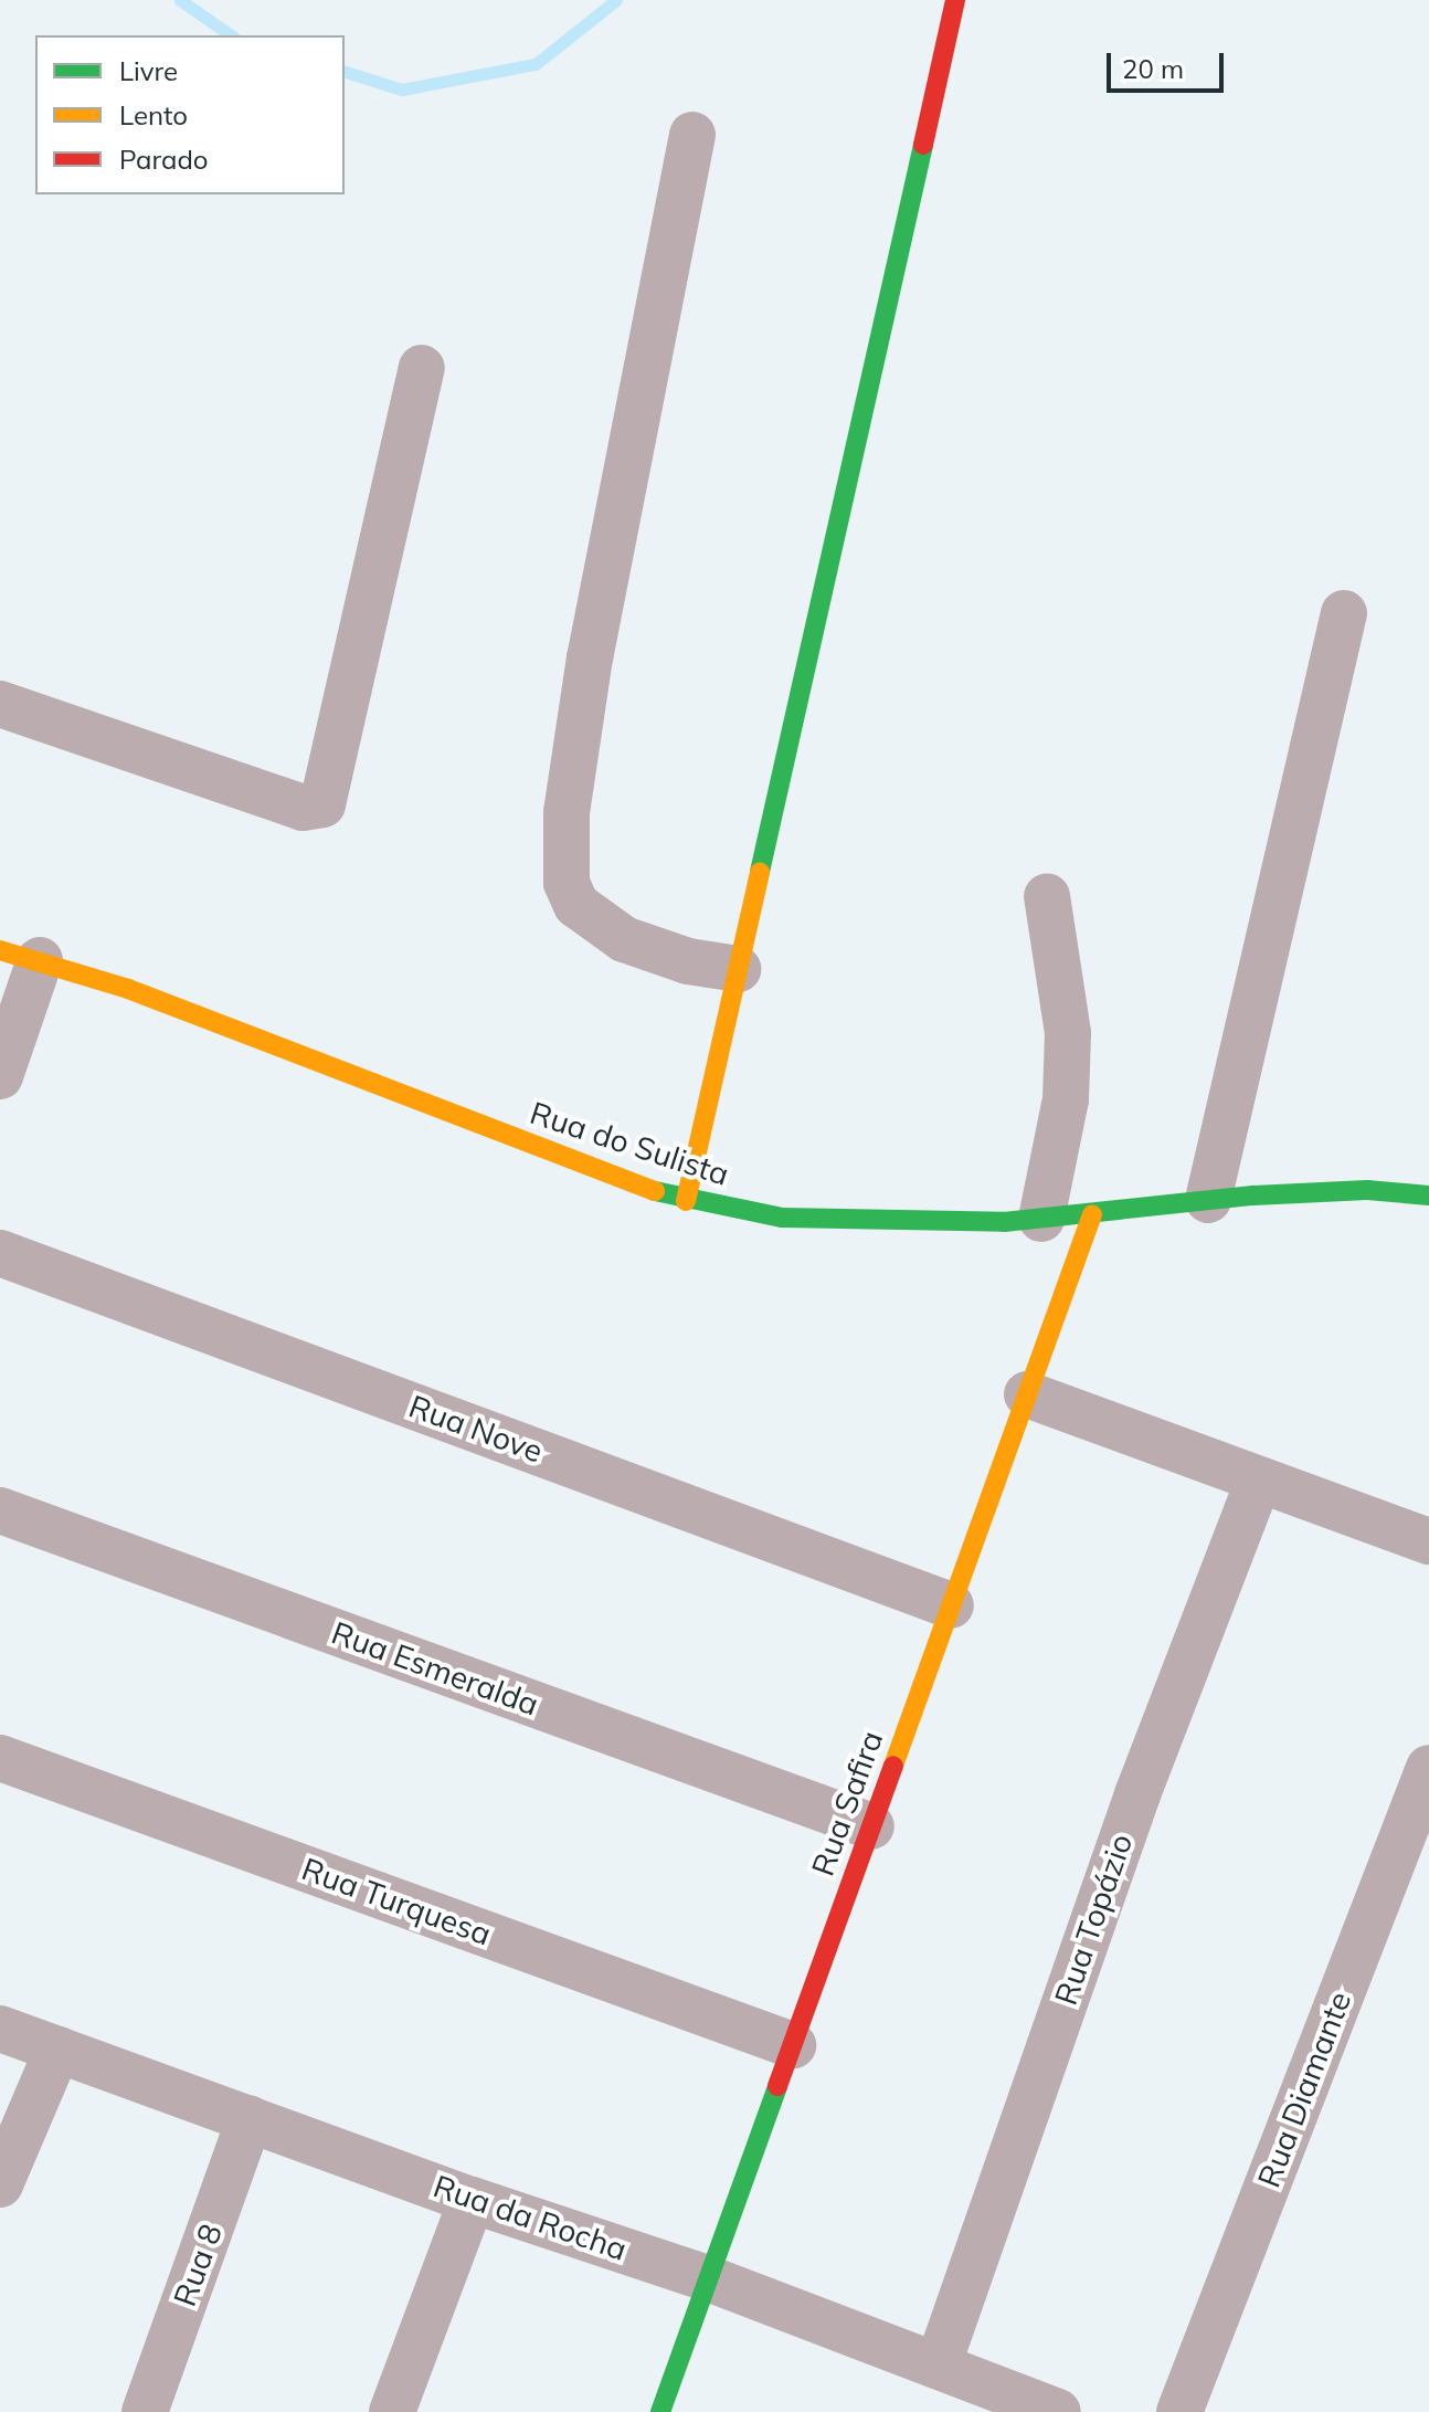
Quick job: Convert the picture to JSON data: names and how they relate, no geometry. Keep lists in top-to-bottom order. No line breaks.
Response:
{"streets":{"street":["Rua do Sulista","Rua Nove","Rua Esmeralda","Rua Safira","Rua Turquesa","Rua Topázio","Rua Diamante","Rua da Rocha","Rua 8"]},"crossings":[["Rua do Sulista","Rua Safira"],["Rua Nove","Rua Safira"],["Rua Esmeralda","Rua Safira"],["Rua Safira","Rua Turquesa"],["Rua Safira","Rua da Rocha"],["Rua Topázio","Rua da Rocha"],["Rua da Rocha","Rua 8"]],"legend":["Livre","Lento","Parado"],"scale_bar":"20 m"}
